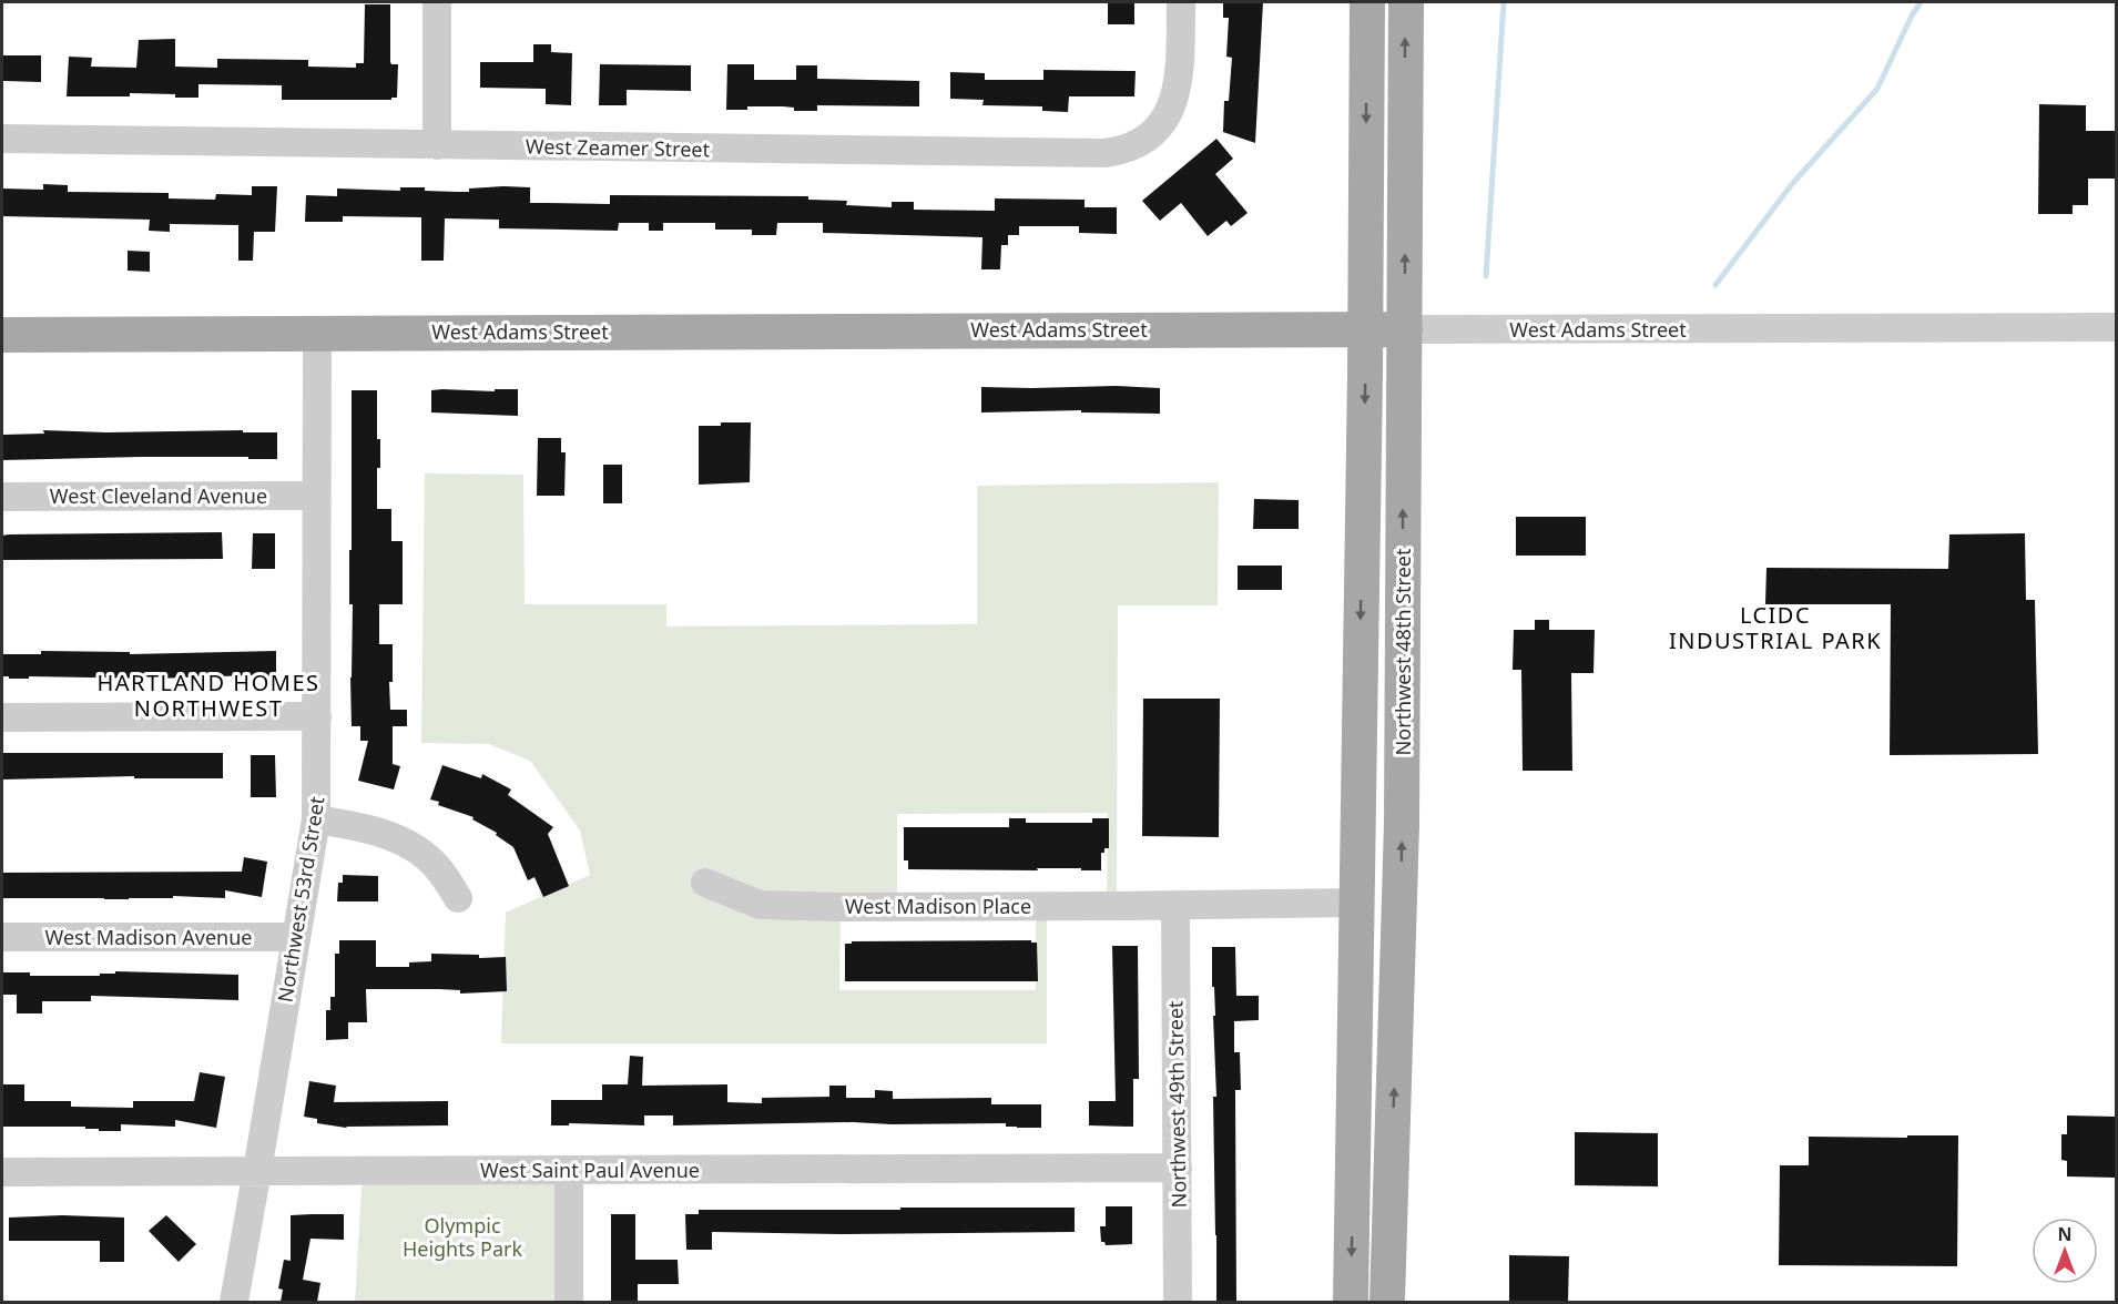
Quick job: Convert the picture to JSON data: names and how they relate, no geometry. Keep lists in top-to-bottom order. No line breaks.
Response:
{"streets":{"main road":["West Adams Street","Northwest 48th Street"],"street":["West Zeamer Street","West Cleveland Avenue","Northwest 53rd Street","West Madison Place","West Madison Avenue","Northwest 49th Street","West Saint Paul Avenue"]},"crossings":[["West Adams Street","Northwest 48th Street"],["West Adams Street","Northwest 53rd Street"],["West Cleveland Avenue","Northwest 53rd Street"],["Northwest 53rd Street","West Madison Avenue"],["Northwest 53rd Street","West Saint Paul Avenue"],["West Madison Place","Northwest 49th Street"],["Northwest 49th Street","West Saint Paul Avenue"]],"districts":["LCIDC INDUSTRIAL PARK","HARTLAND HOMES NORTHWEST"],"parks":["Olympic Heights Park"],"north":"top"}
